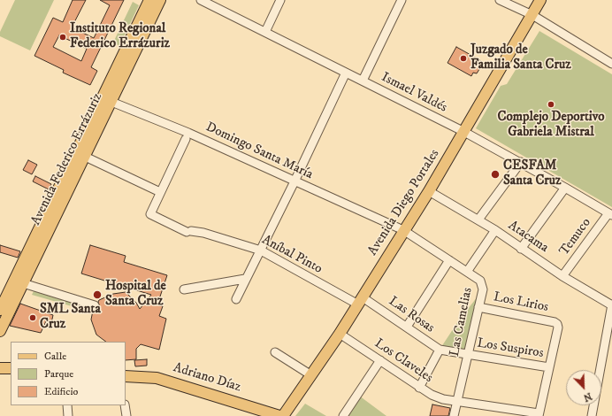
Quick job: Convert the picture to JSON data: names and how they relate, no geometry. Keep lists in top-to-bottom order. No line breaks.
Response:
{"streets":{"main road":["Avenida Federico Errázuriz","Avenida Diego Portales","Adriano Díaz"],"street":["Ismael Valdés","Domingo Santa María","Atacama","Temuco","Aníbal Pinto","Los Lirios","Las Rosas","Las Camelias","Los Suspiros","Los Claveles"]},"crossings":[["Ismael Valdés","Avenida Diego Portales"],["Ismael Valdés","Temuco"],["Domingo Santa María","Avenida Federico Errázuriz"],["Domingo Santa María","Avenida Diego Portales"],["Domingo Santa María","Las Camelias"],["Avenida Diego Portales","Atacama"],["Avenida Diego Portales","Aníbal Pinto"],["Avenida Diego Portales","Las Rosas"],["Avenida Diego Portales","Las Camelias"],["Avenida Diego Portales","Los Claveles"],["Atacama","Temuco"],["Aníbal Pinto","Las Rosas"],["Los Lirios","Las Camelias"],["Los Lirios","Los Suspiros"],["Las Rosas","Las Camelias"],["Las Rosas","Los Suspiros"],["Las Camelias","Los Suspiros"],["Las Camelias","Los Claveles"]],"places":["Instituto Regional Federico Errázuriz","Juzgado de Familia Santa Cruz","Complejo Deportivo Gabriela Mistral","CESFAM Santa Cruz","Hospital de Santa Cruz","SML Santa Cruz"],"legend":["Calle","Parque","Edificio"],"north":"bottom right"}
